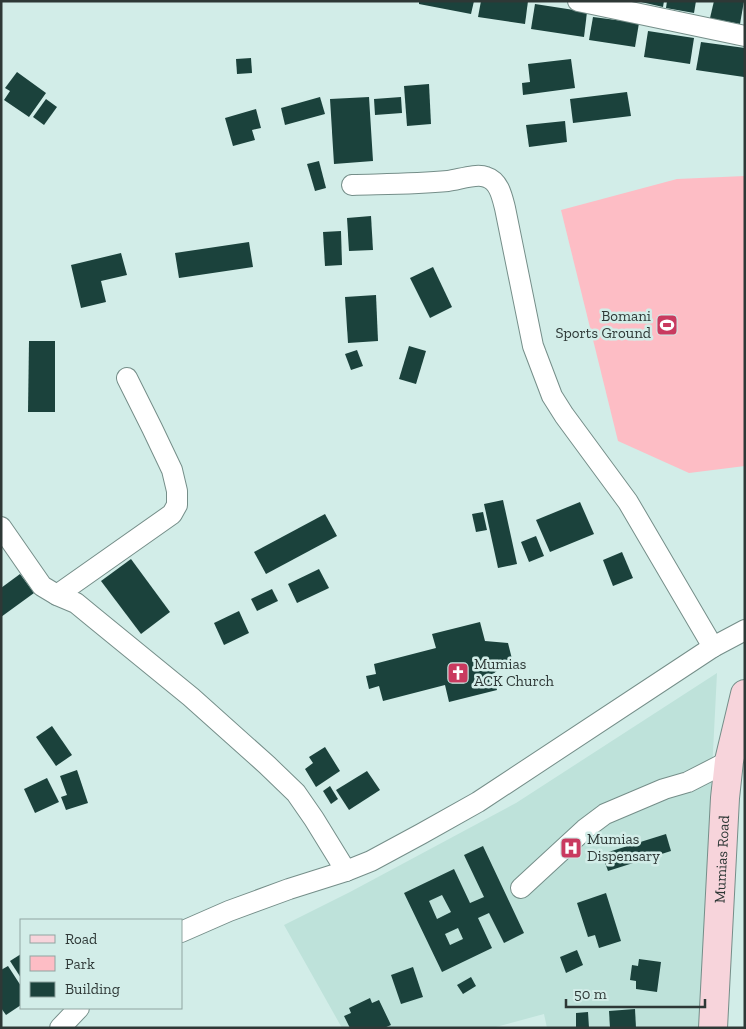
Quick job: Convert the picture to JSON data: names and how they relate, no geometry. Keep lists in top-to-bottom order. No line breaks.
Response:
{"streets":{"street":["Mumias Road"]},"places":{"sports":["Bomani Sports Ground"],"church":["Mumias ACK Church"],"hospital":["Mumias Dispensary"]},"legend":["Road","Park","Building"],"scale_bar":"50 m"}
